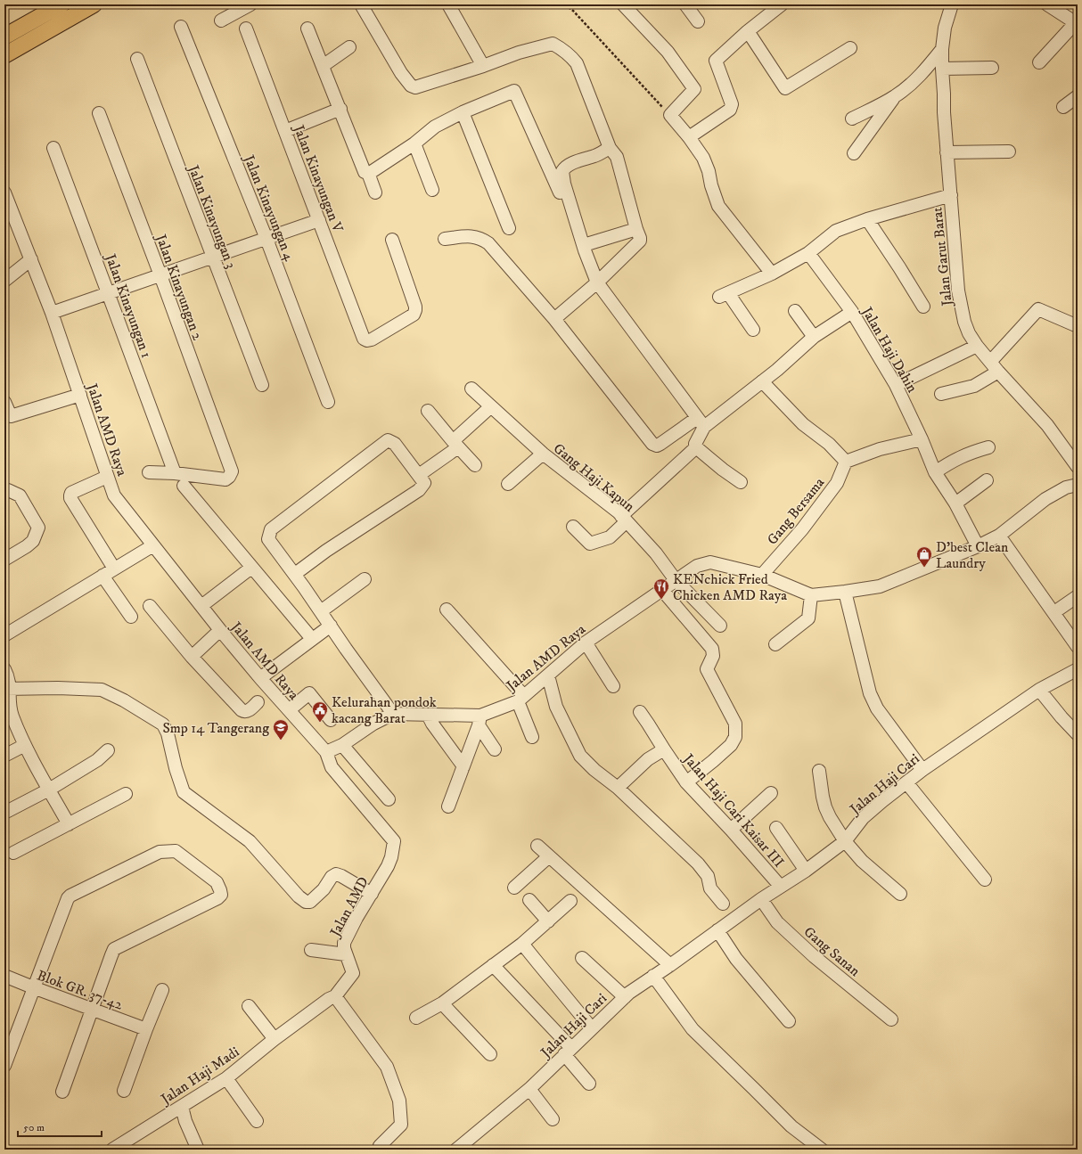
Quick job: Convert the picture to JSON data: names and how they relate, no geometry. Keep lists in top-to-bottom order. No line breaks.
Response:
{"streets":{"street":["Jalan Kinayungan V","Jalan Kinayungan 4","Jalan Kinayungan 3","Jalan Garut Barat","Jalan Kinayungan 2","Jalan Kinayungan 1","Jalan Haji Dahin","Jalan AMD Raya","Gang Haji Kapun","Gang Bersama","Jalan Haji Cari","Jalan Haji Cari Kaisar III","Jalan AMD","Gang Sanan","Blok GR. 37-42","Jalan Haji Madi"]},"crossings":[["Jalan Kinayungan 2","Jalan Kinayungan 1"],["Jalan Haji Dahin","Jalan AMD Raya"],["Jalan AMD Raya","Gang Haji Kapun"],["Jalan AMD Raya","Gang Bersama"],["Jalan AMD Raya","Jalan AMD"],["Jalan Haji Cari","Jalan Haji Cari Kaisar III"],["Jalan Haji Cari","Gang Sanan"],["Jalan AMD","Jalan Haji Madi"]],"places":{"shop":["D'best Clean Laundry"],"restaurant":["KENchick Fried Chicken AMD Raya"],"public building":["Kelurahan pondok kacang Barat"],"school or university":["Smp 14 Tangerang"]},"scale_bar":"50 m"}
